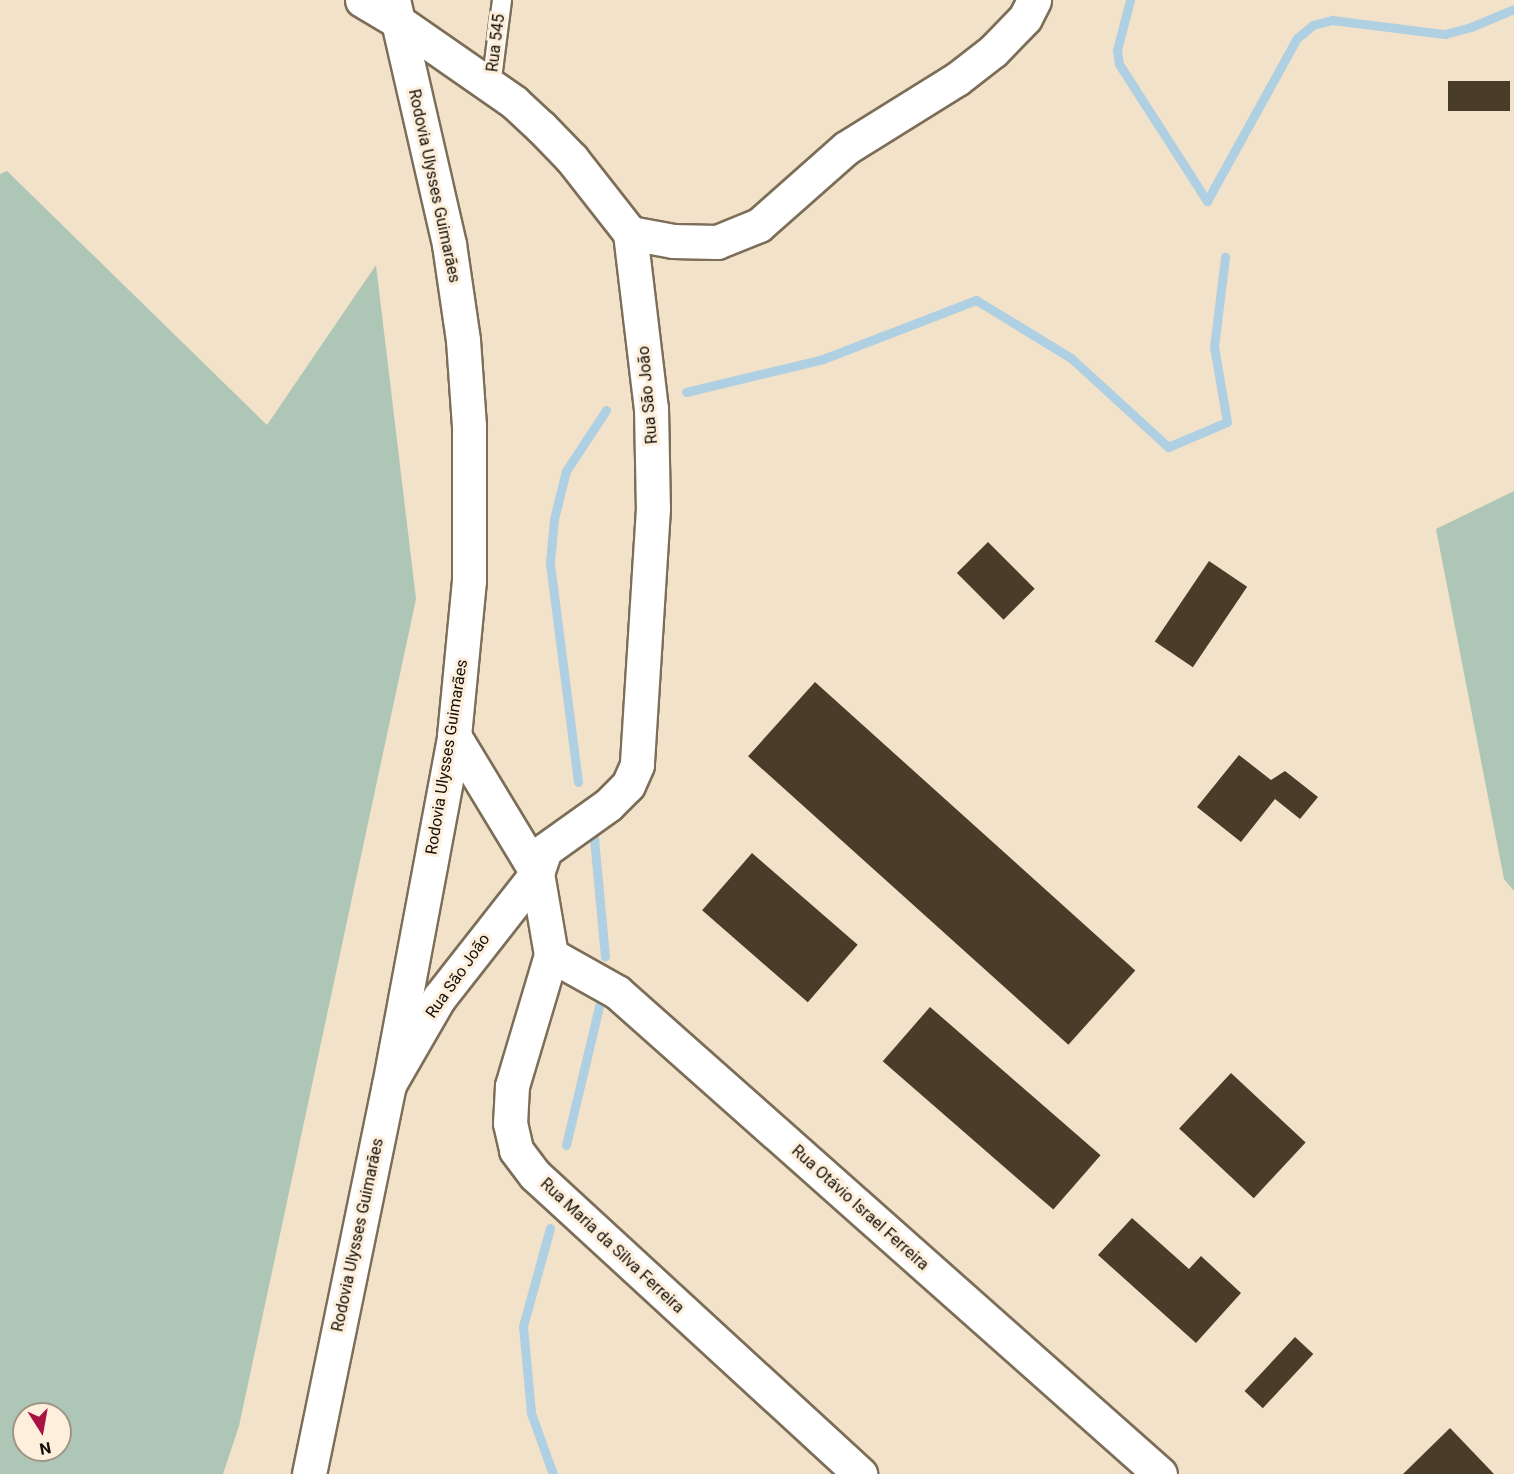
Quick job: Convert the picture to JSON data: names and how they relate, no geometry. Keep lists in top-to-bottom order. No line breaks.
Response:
{"streets":{"main road":["Rodovia Ulysses Guimarães","Rua São João","Rua Otávio Israel Ferreira","Rua Maria da Silva Ferreira"],"lane":["Rua 545"]},"crossings":[["Rodovia Ulysses Guimarães","Rua São João"],["Rua Otávio Israel Ferreira","Rua Maria da Silva Ferreira"]],"north":"bottom"}
